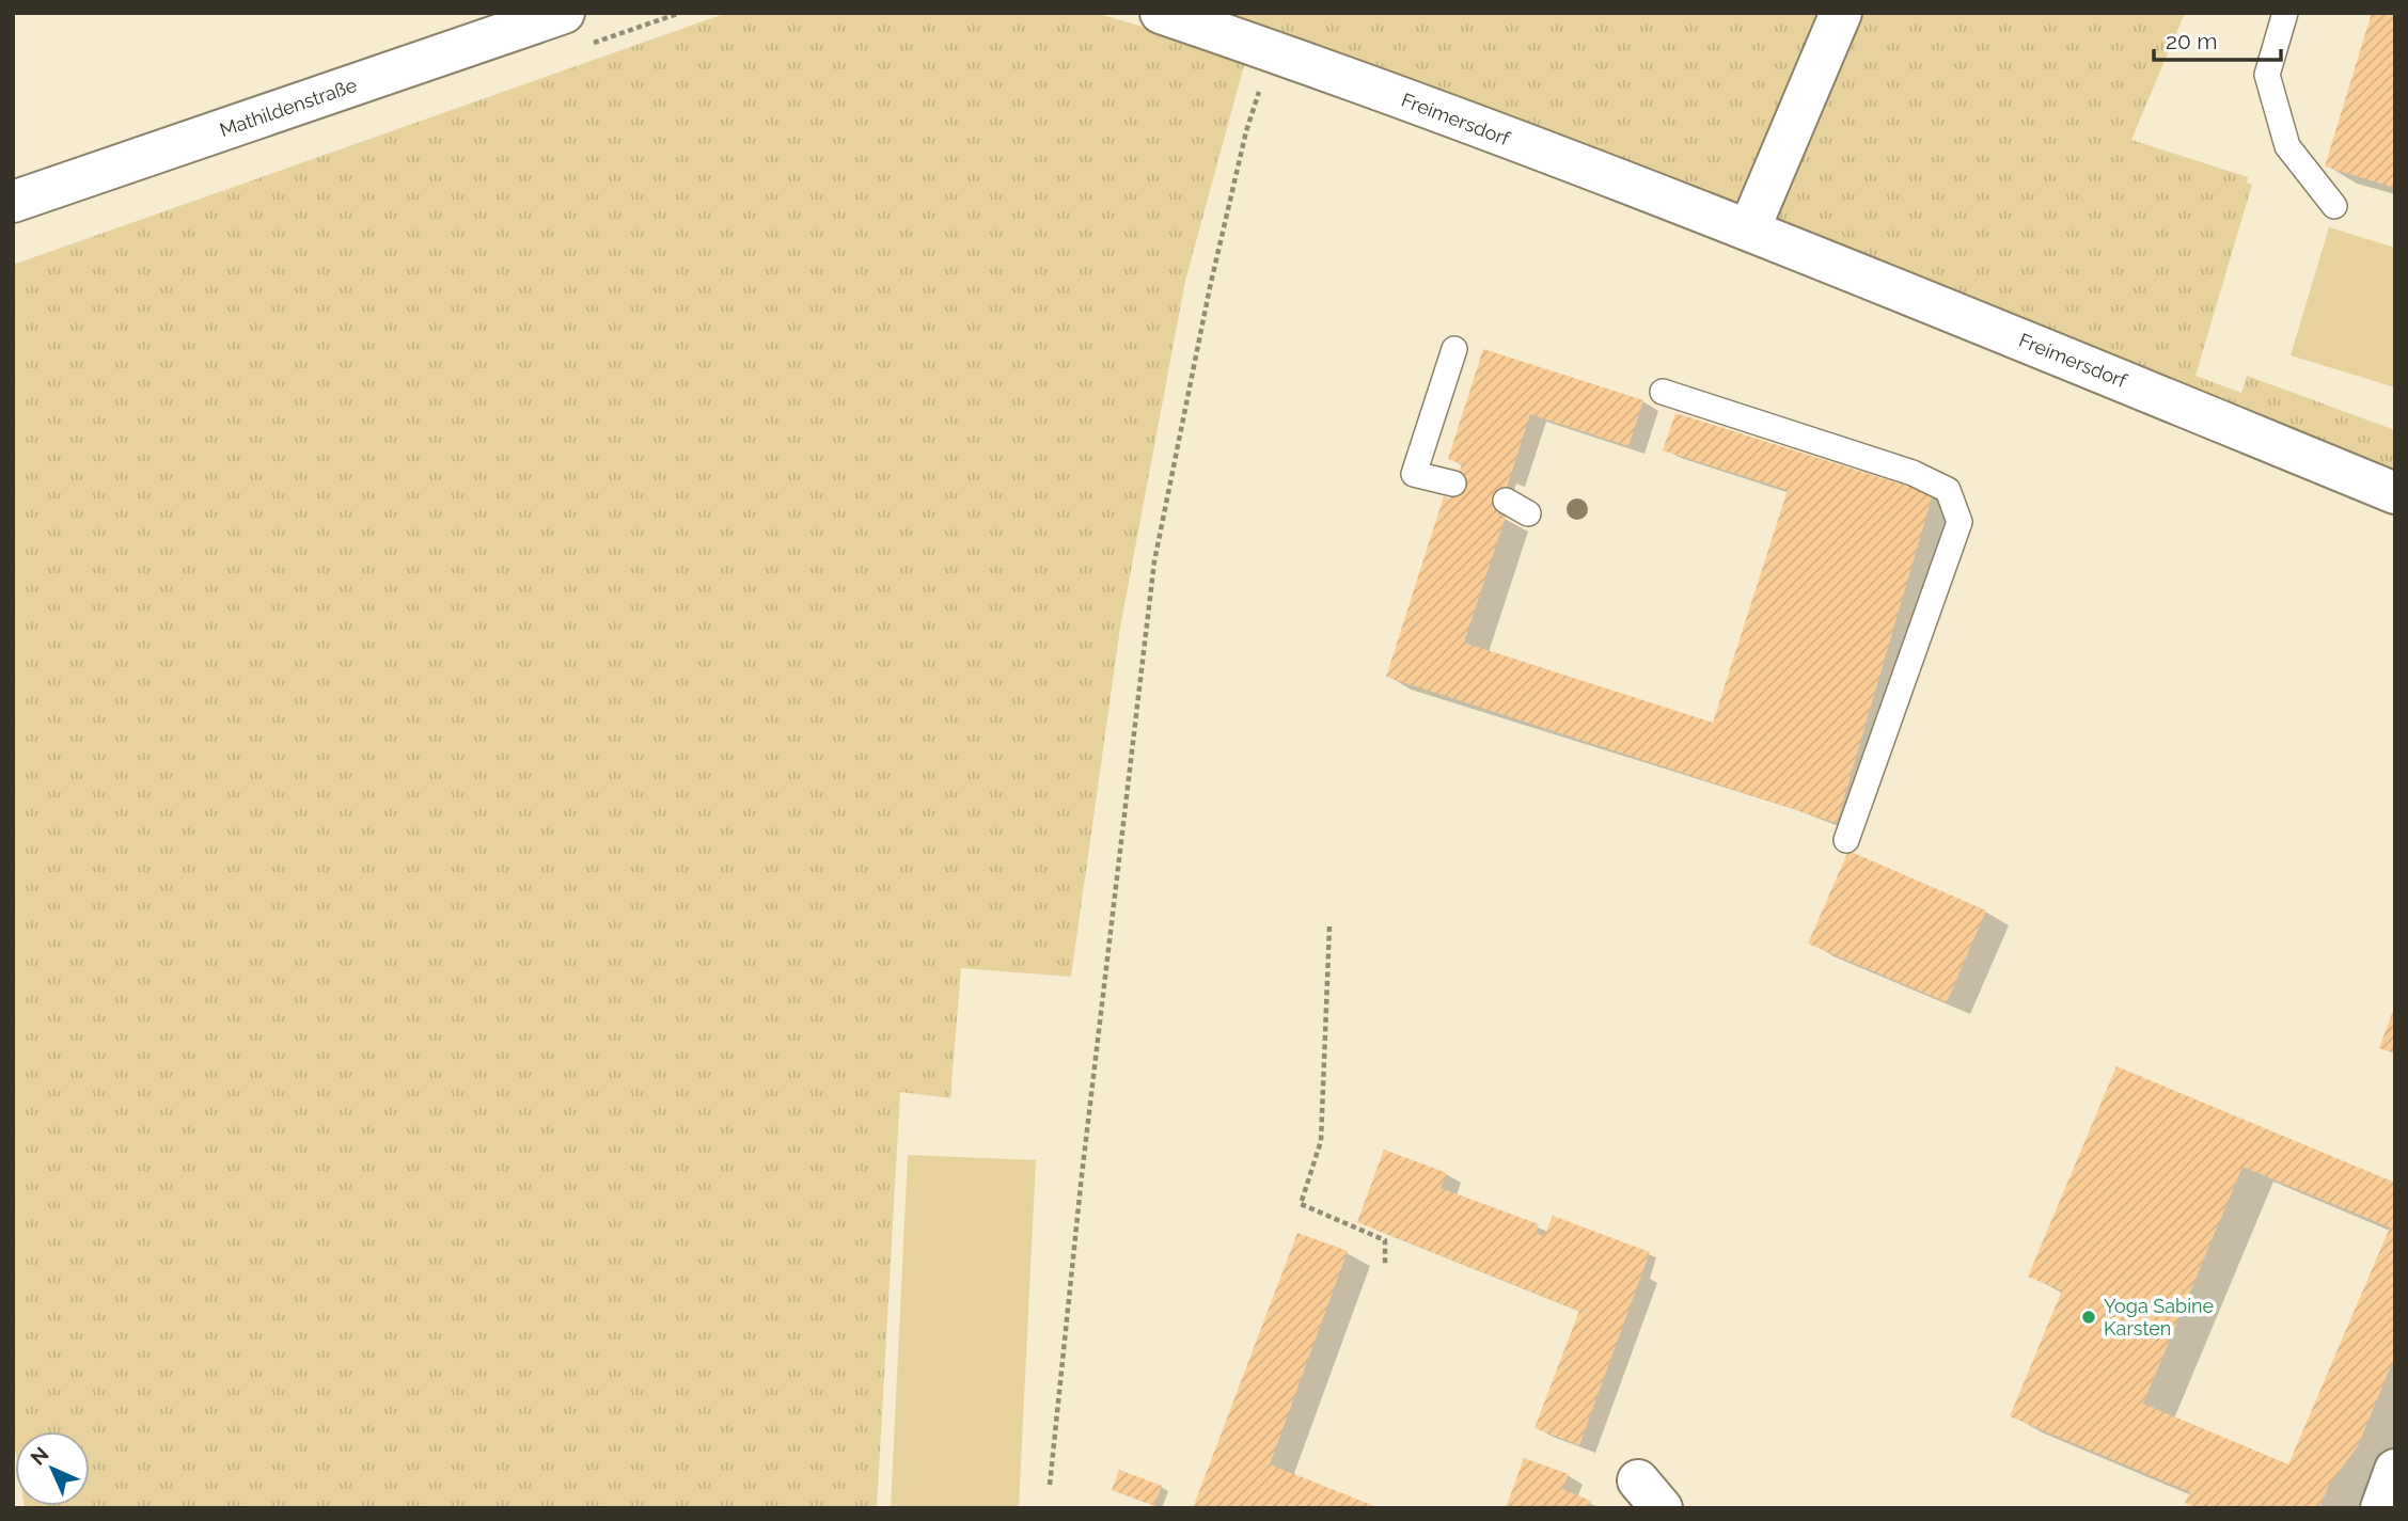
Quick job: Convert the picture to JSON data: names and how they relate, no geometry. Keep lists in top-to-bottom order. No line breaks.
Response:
{"streets":{"street":["Mathildenstraße","Freimersdorf"]},"places":["Yoga Sabine Karsten"],"scale_bar":"20 m","north":"top left"}
